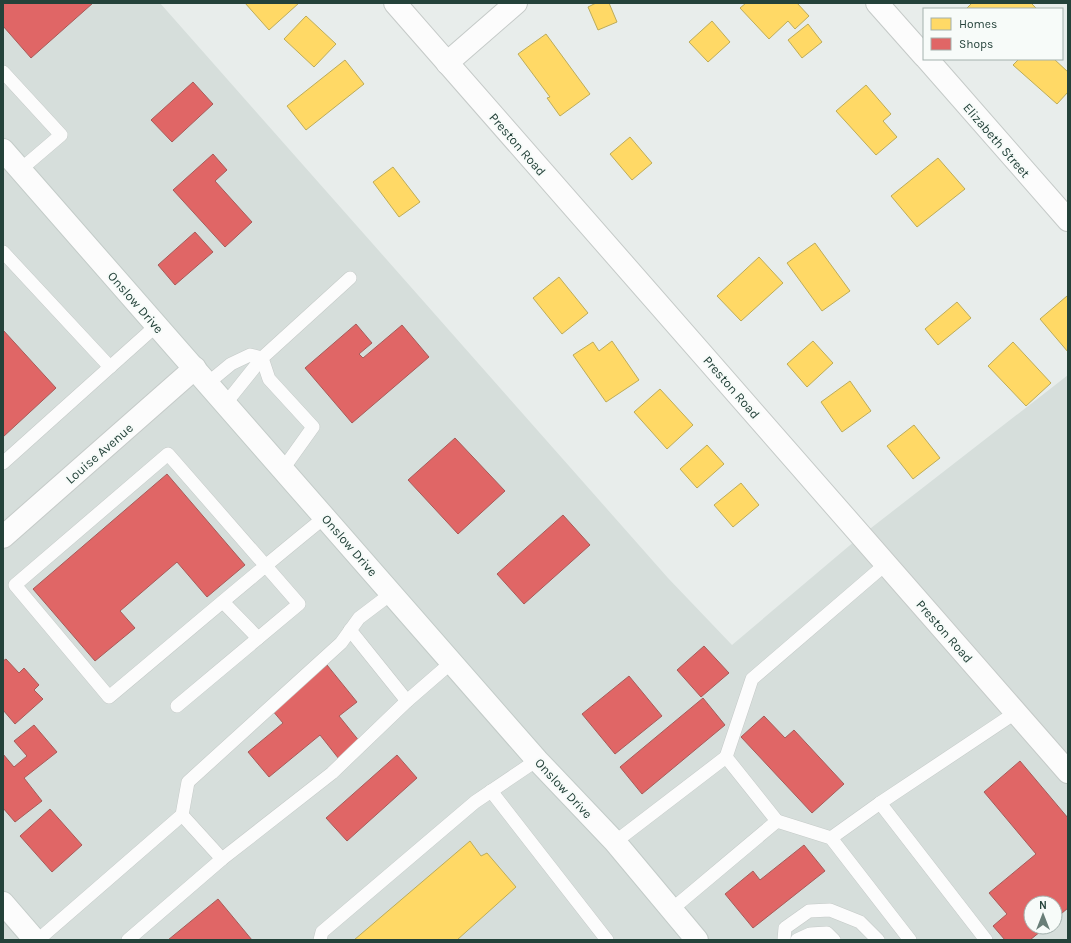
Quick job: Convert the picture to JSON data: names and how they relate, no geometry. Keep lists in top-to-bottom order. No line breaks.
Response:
{"streets":{"street":["Elizabeth Street","Preston Road","Onslow Drive","Louise Avenue"]},"crossings":[["Onslow Drive","Louise Avenue"]],"legend":["Homes","Shops"],"north":"top"}
